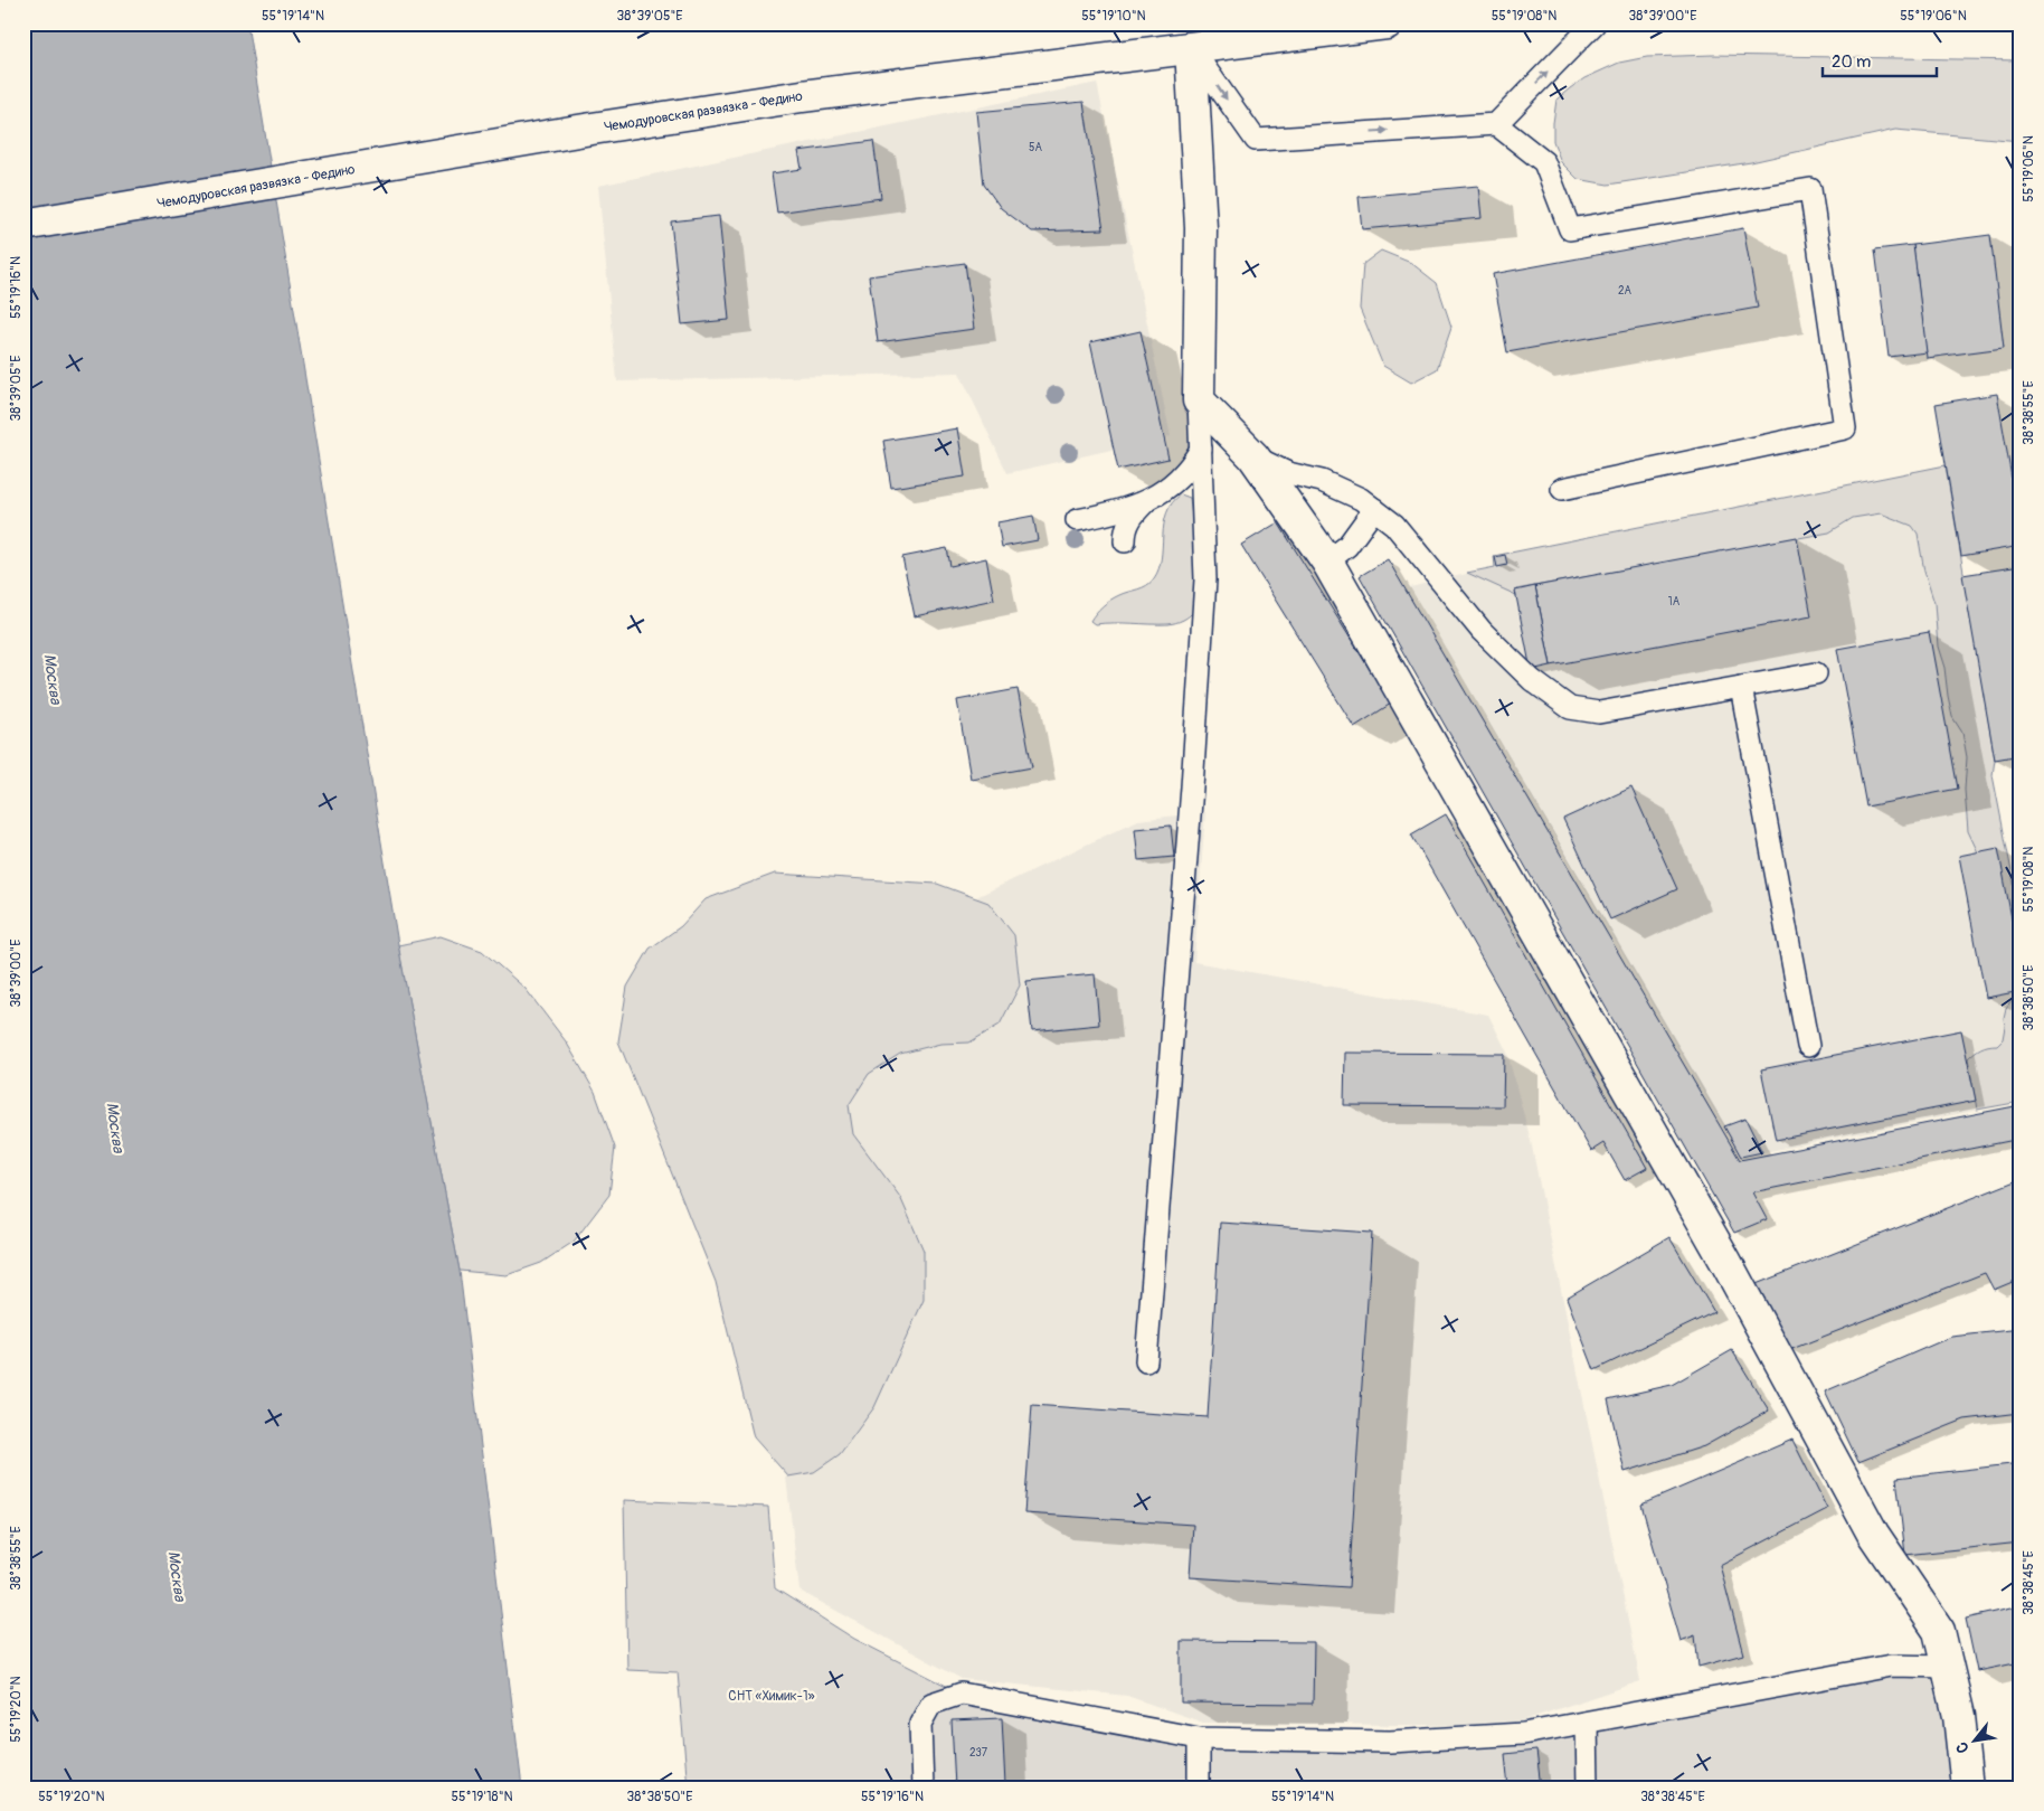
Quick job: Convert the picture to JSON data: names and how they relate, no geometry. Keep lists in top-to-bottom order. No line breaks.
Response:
{"streets":{"street":["Чемодуровская развязка - Федино"]},"water":["Москва"],"parks":["СНТ «Химик-1»"],"house_numbers":["5А","2А","1А","237"],"scale_bar":"20 m","north":"bottom left","coordinates":["55°19'14\"N","38°39'05\"E","55°19'10\"N","55°19'08\"N","38°39'00\"E","55°19'06\"N","55°19'16\"N","38°38'55\"E","38°38'50\"E","38°38'45\"E","55°19'20\"N","55°19'18\"N"]}
